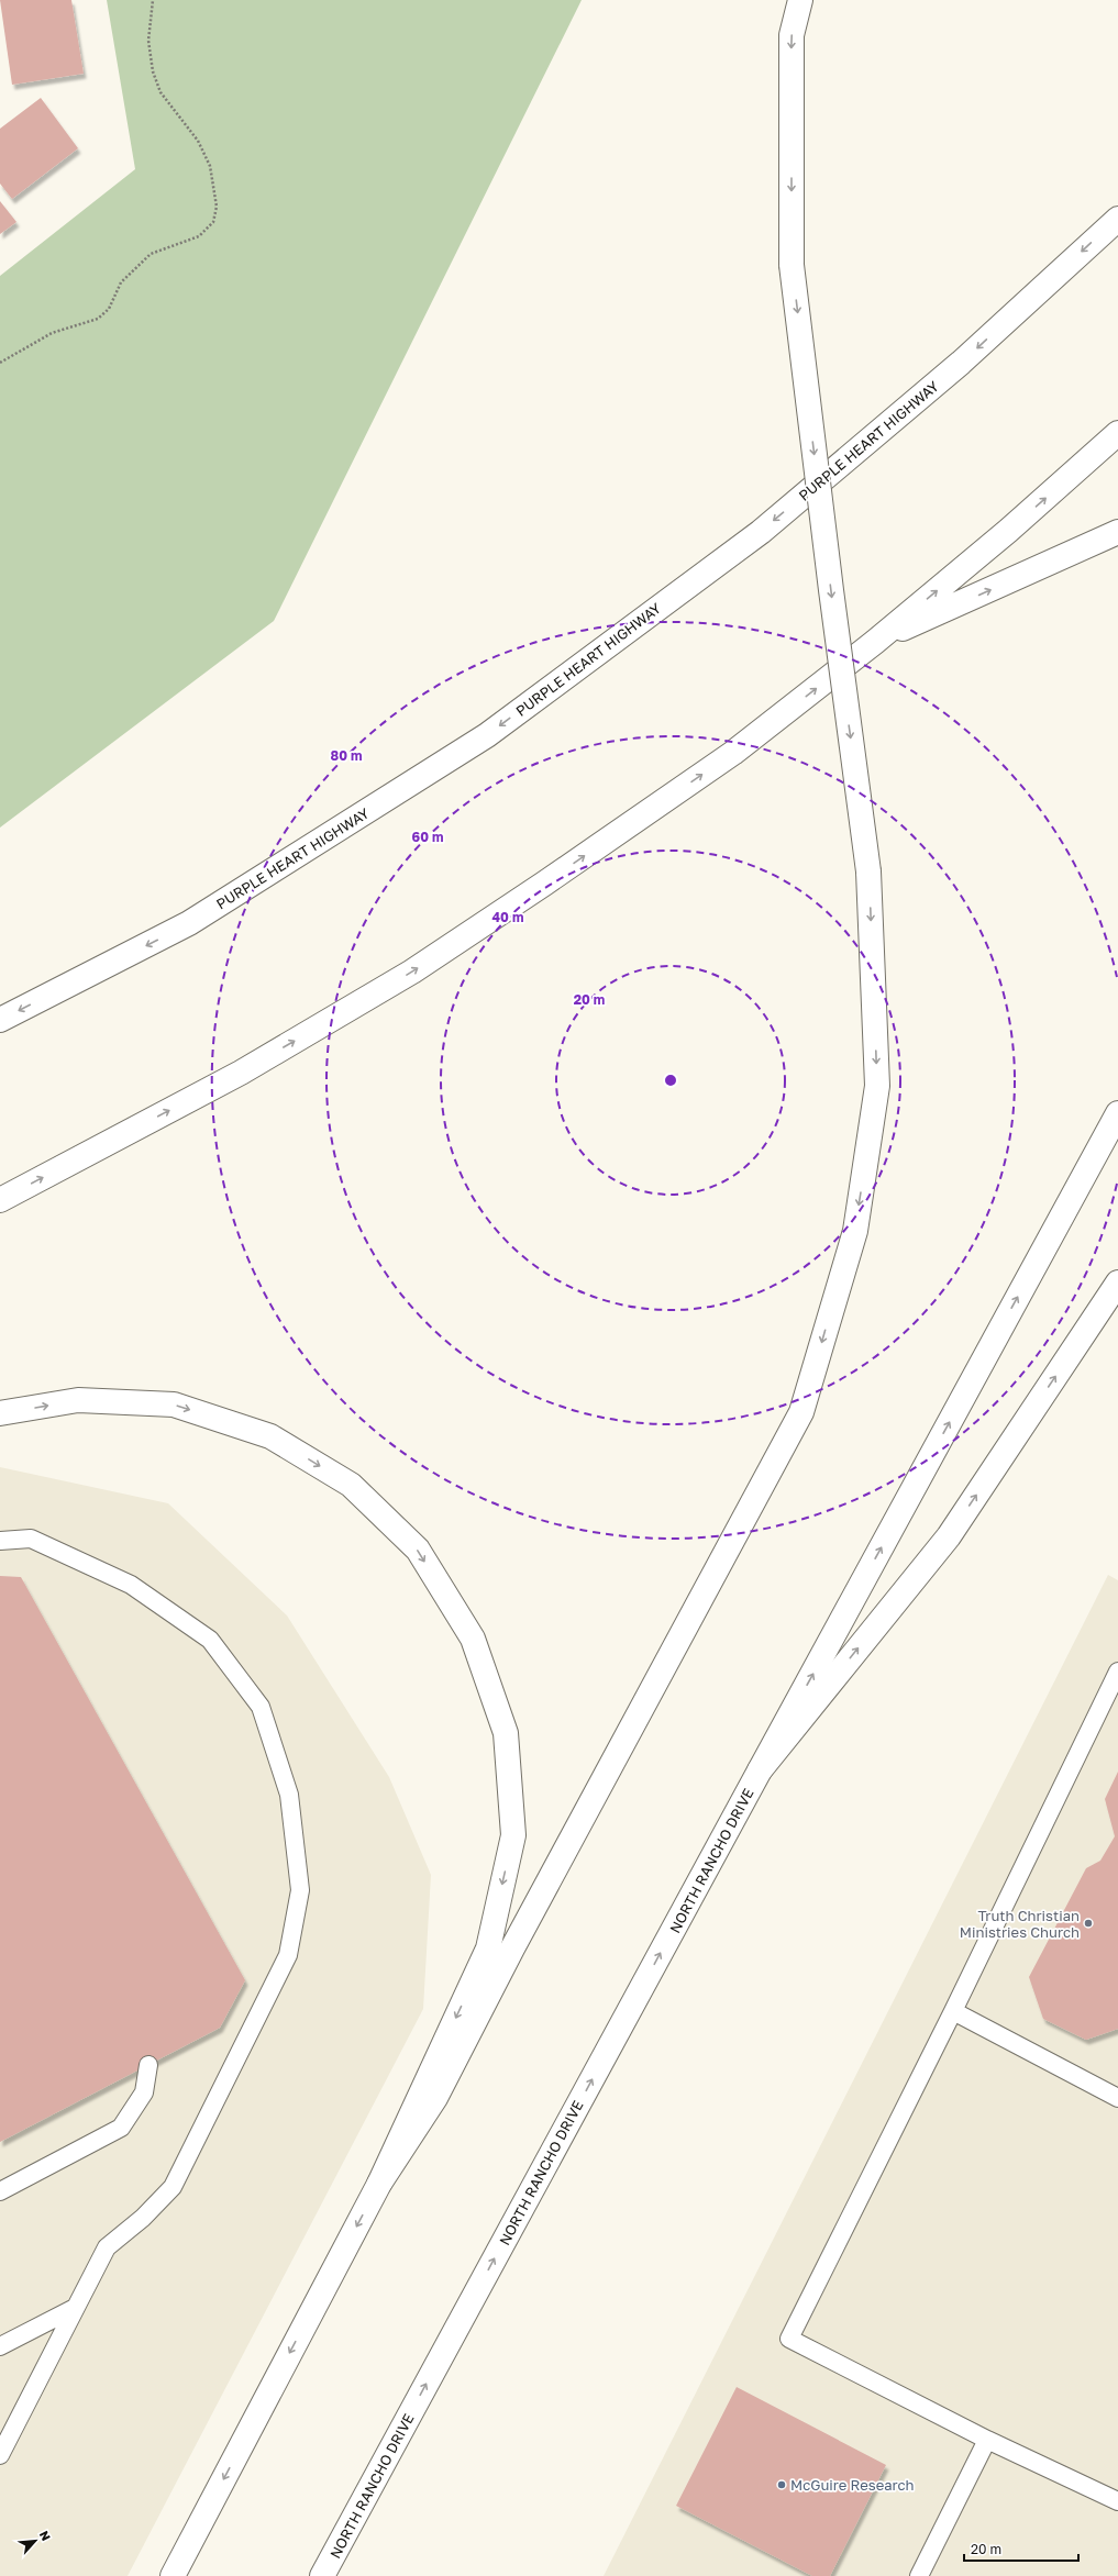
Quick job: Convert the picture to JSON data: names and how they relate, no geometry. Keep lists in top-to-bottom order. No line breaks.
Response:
{"streets":{"main road":["PURPLE HEART HIGHWAY","NORTH RANCHO DRIVE"]},"places":["Truth Christian Ministries Church","McGuire Research"],"scale_bar":"20 m","north":"top right","rings":["80 m","60 m","40 m","20 m"]}
